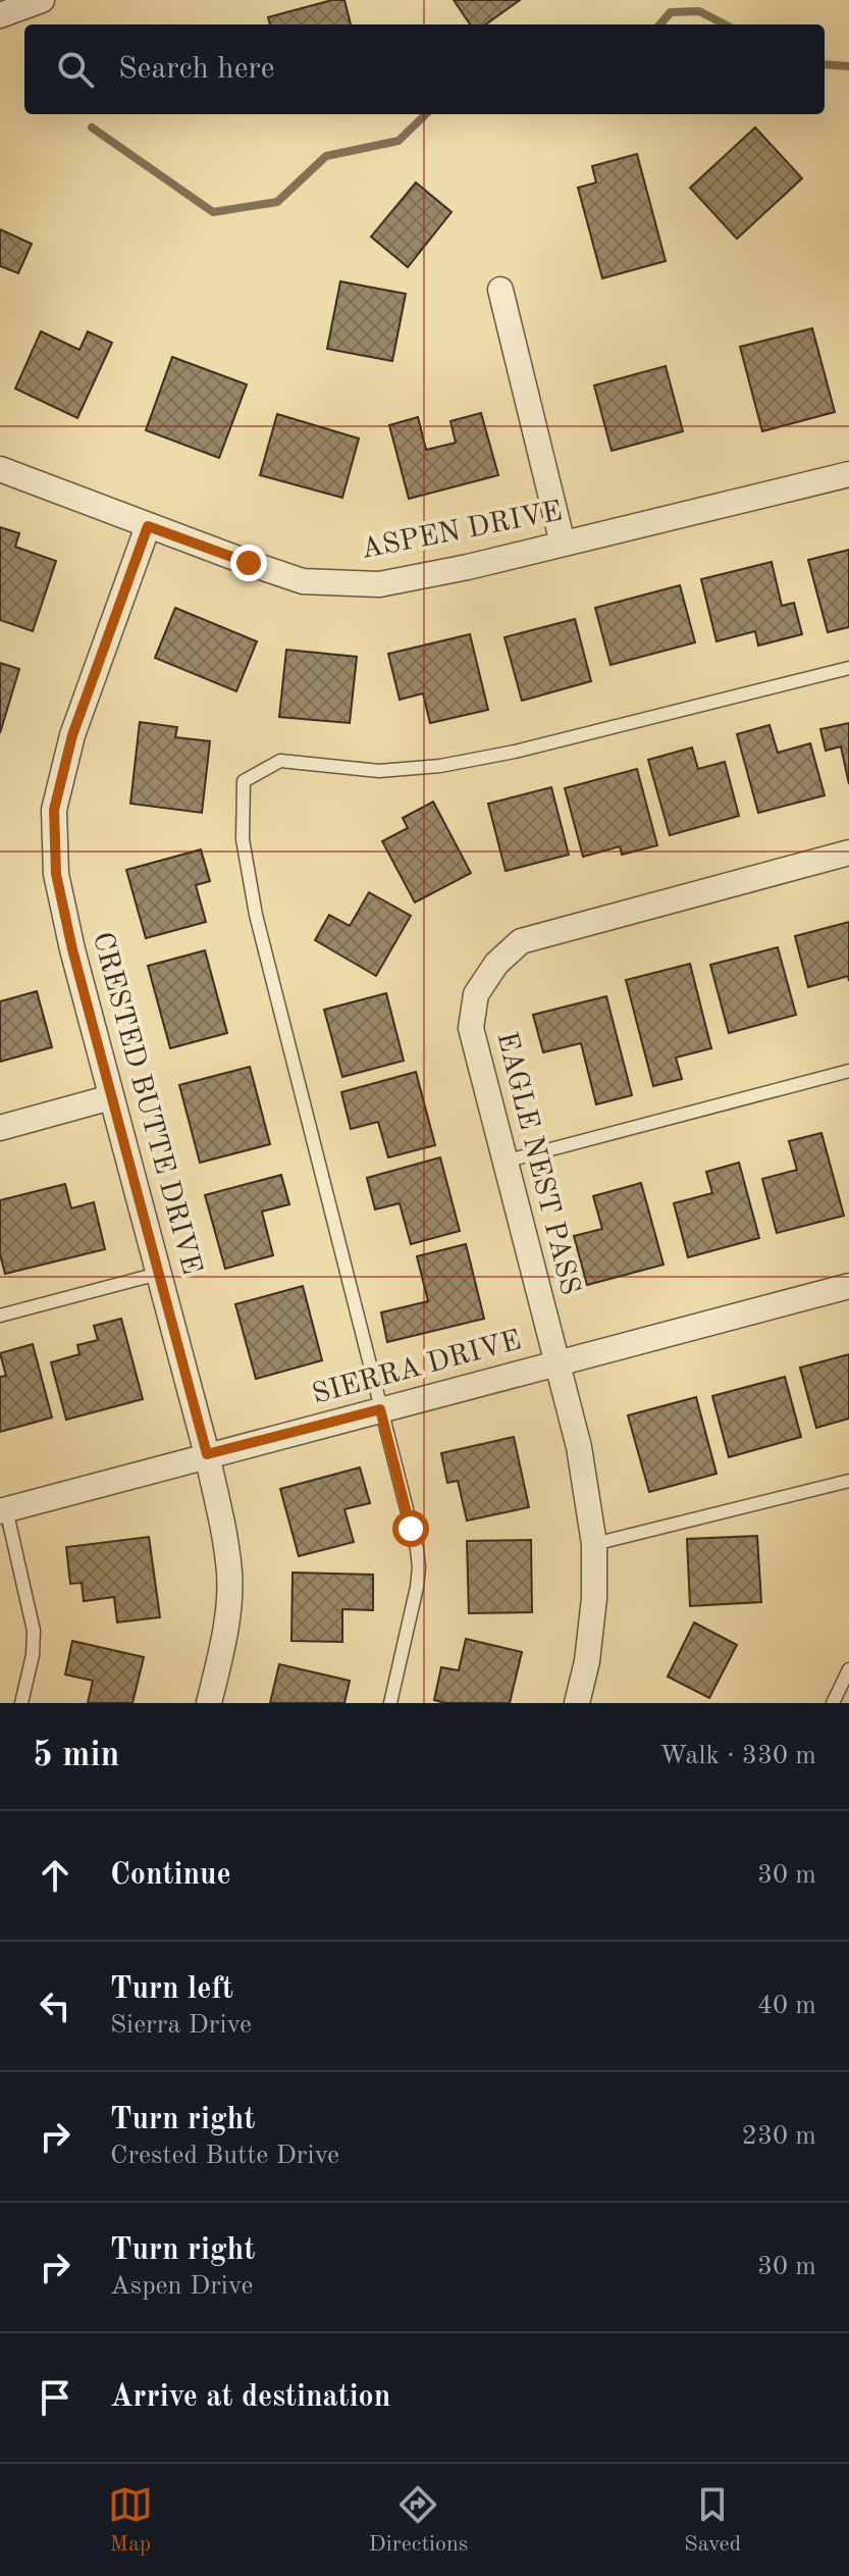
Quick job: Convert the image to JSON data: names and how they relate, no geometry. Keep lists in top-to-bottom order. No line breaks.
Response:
{"streets":{"street":["ASPEN DRIVE","CRESTED BUTTE DRIVE","EAGLE NEST PASS","SIERRA DRIVE"]},"crossings":[["ASPEN DRIVE","CRESTED BUTTE DRIVE"],["CRESTED BUTTE DRIVE","SIERRA DRIVE"],["EAGLE NEST PASS","SIERRA DRIVE"]],"page":{"search":"Search here","heading":["5 min","Walk · 330 m"],"list":[["Continue","30 m"],["Turn left","Sierra Drive","40 m"],["Turn right","Crested Butte Drive","230 m"],["Turn right","Aspen Drive","30 m"],"Arrive at destination"],"nav":["Map","Directions","Saved"]}}
